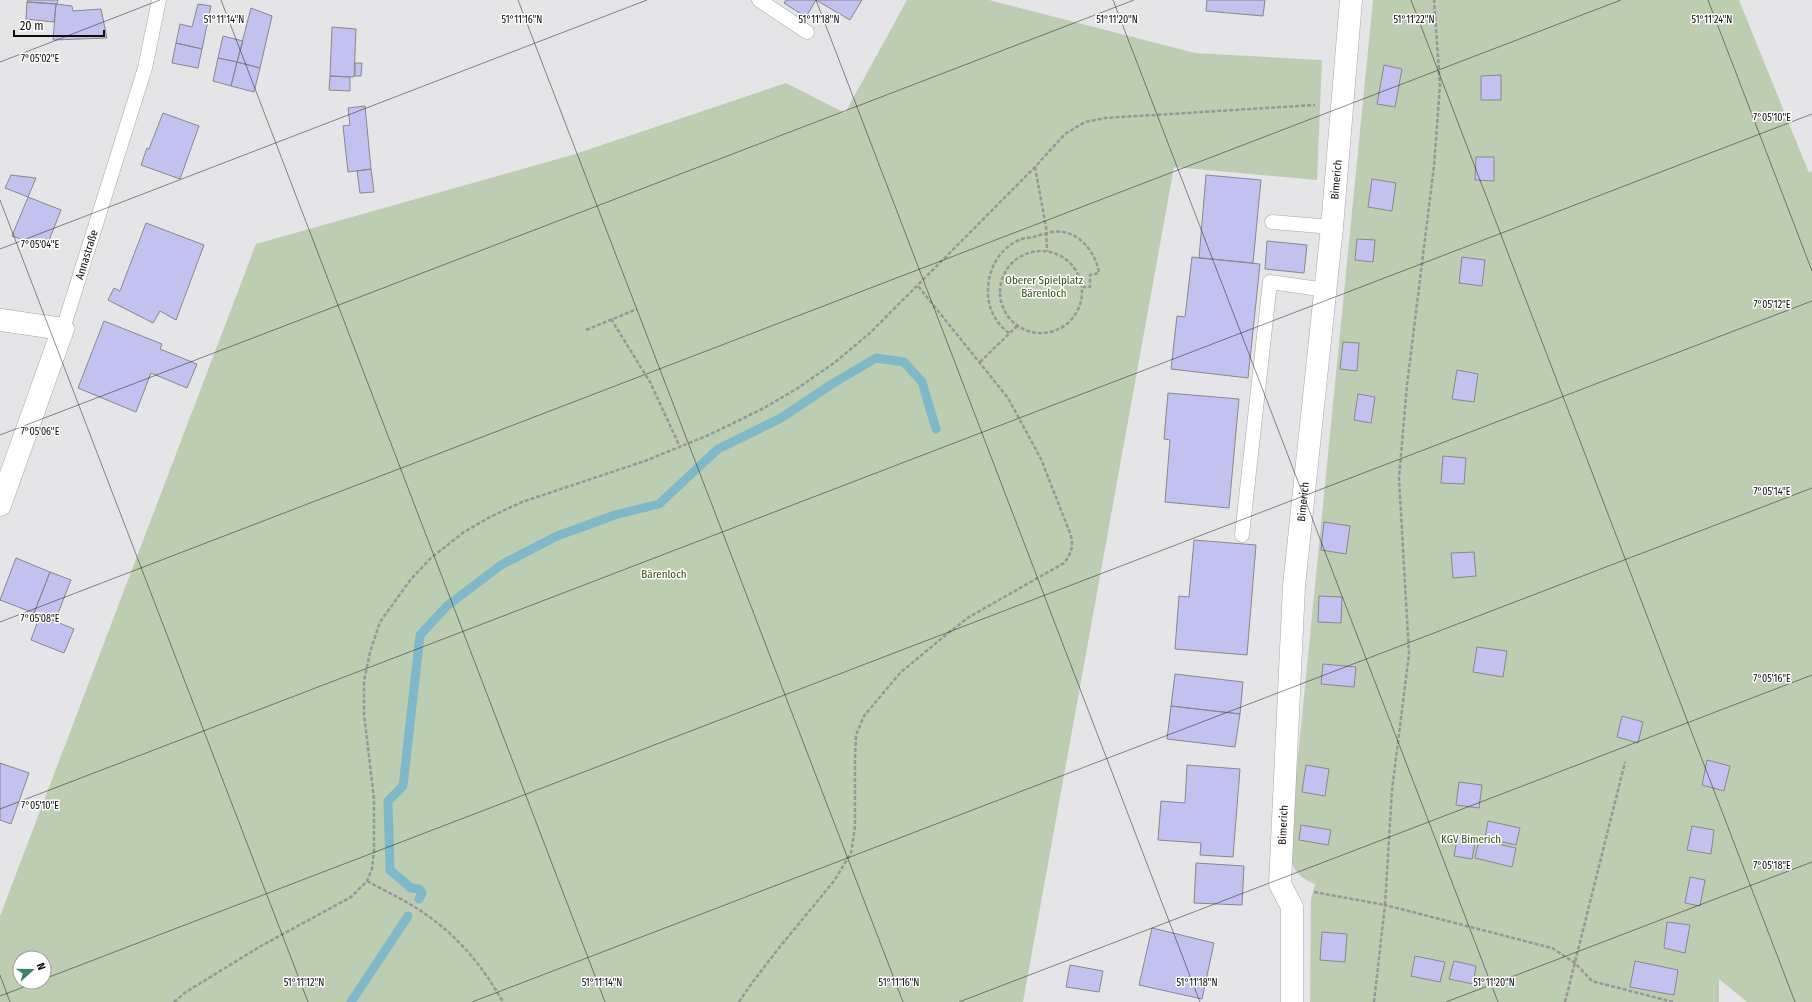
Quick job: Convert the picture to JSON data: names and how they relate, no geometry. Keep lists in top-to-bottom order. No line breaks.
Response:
{"streets":{"street":["Bimerich","Annastraße"]},"parks":["Oberer Spielplatz Bärenloch","Bärenloch","KGV Bimerich"],"scale_bar":"20 m","north":"right","coordinates":["51°11'14\"N","51°11'16\"N","51°11'18\"N","51°11'20\"N","51°11'22\"N","51°11'24\"N","7°05'02\"E","7°05'10\"E","7°05'04\"E","7°05'12\"E","7°05'06\"E","7°05'14\"E","7°05'08\"E","7°05'16\"E","7°05'18\"E","51°11'12\"N"]}
